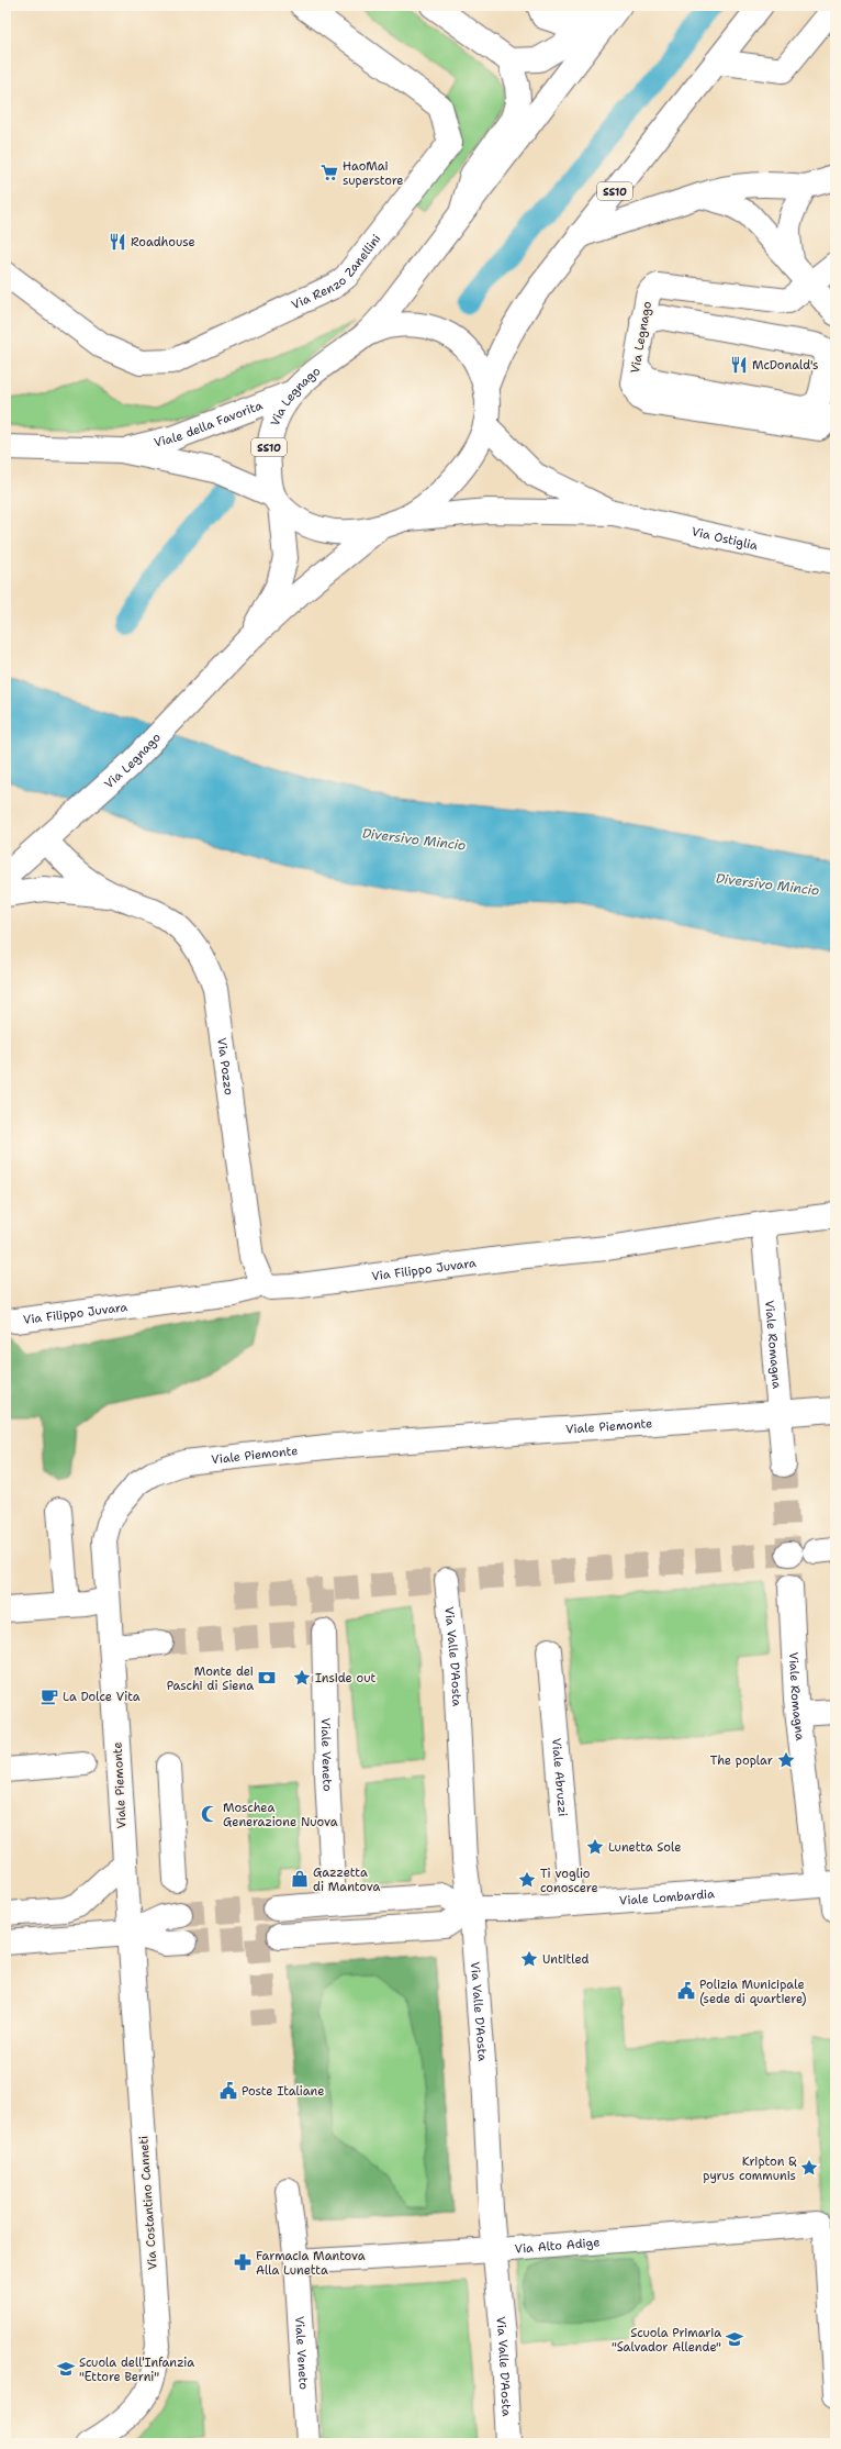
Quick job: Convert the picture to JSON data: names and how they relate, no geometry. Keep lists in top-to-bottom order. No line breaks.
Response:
{"streets":{"street":["SS10","Via Renzo Zanellini","Via Legnago","Viale della Favorita","Via Ostiglia","Via Pozzo","Via Filippo Juvara","Viale Romagna","Viale Piemonte","Via Valle D'Aosta","Viale Veneto","Viale Abruzzi","Viale Lombardia","Via Costantino Canneti","Via Alto Adige"]},"crossings":[["Via Legnago","Viale della Favorita"],["Via Legnago","Via Ostiglia"],["Via Legnago","Via Pozzo"],["Via Pozzo","Via Filippo Juvara"],["Via Filippo Juvara","Viale Romagna"],["Viale Romagna","Viale Piemonte"],["Viale Romagna","Viale Lombardia"],["Viale Piemonte","Via Costantino Canneti"],["Via Valle D'Aosta","Viale Lombardia"],["Via Valle D'Aosta","Via Alto Adige"],["Viale Veneto","Viale Lombardia"],["Viale Veneto","Via Alto Adige"],["Viale Abruzzi","Viale Lombardia"]],"water":["Diversivo Mincio"],"places":{"supermarket":["HaoMai superstore"],"restaurant":["Roadhouse","McDonald's"],"bank":["Monte dei Paschi di Siena"],"place":["Inside out","The poplar","Lunetta Sole","Ti voglio conoscere","Untitled","Kripton & pyrus communis"],"cafe":["La Dolce Vita"],"mosque":["Moschea Generazione Nuova"],"shop":["Gazzetta di Mantova"],"public building":["Polizia Municipale (sede di quartiere)","Poste Italiane"],"pharmacy":["Farmacia Mantova Alla Lunetta"],"school or university":["Scuola Primaria \"Salvador Allende\"","Scuola dell'Infanzia \"Ettore Berni\""]}}
